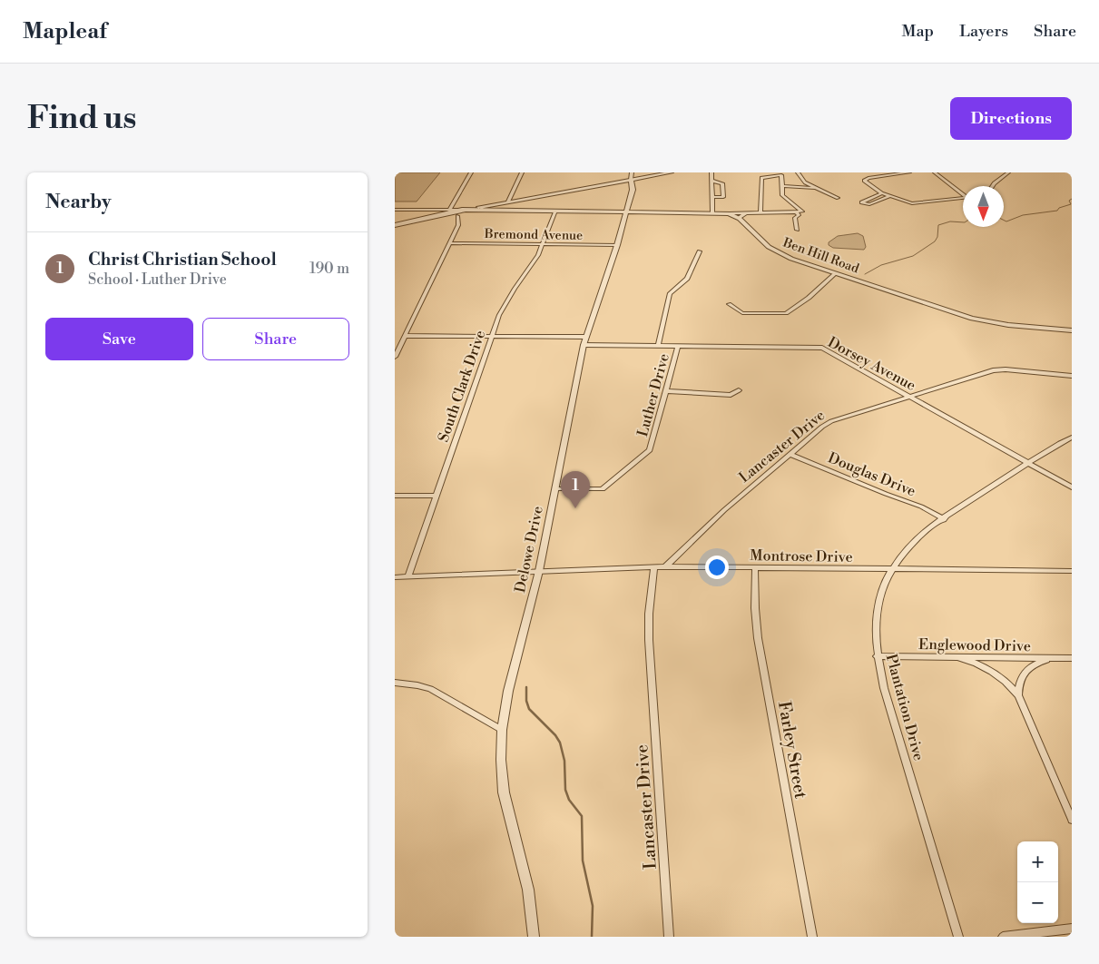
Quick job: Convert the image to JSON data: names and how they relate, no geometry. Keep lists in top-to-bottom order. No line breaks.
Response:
{"streets":{"street":["Bremond Avenue","Ben Hill Road","Dorsey Avenue","South Clark Drive","Luther Drive","Lancaster Drive","Douglas Drive","Delowe Drive","Montrose Drive","Englewood Drive","Plantation Drive","Farley Street"]},"crossings":[["Bremond Avenue","South Clark Drive"],["Bremond Avenue","Delowe Drive"],["Ben Hill Road","South Clark Drive"],["Ben Hill Road","Delowe Drive"],["Dorsey Avenue","South Clark Drive"],["Dorsey Avenue","Luther Drive"],["Dorsey Avenue","Lancaster Drive"],["Dorsey Avenue","Delowe Drive"],["Dorsey Avenue","Plantation Drive"],["South Clark Drive","Montrose Drive"],["Luther Drive","Delowe Drive"],["Lancaster Drive","Douglas Drive"],["Lancaster Drive","Montrose Drive"],["Douglas Drive","Plantation Drive"],["Delowe Drive","Montrose Drive"],["Montrose Drive","Plantation Drive"],["Montrose Drive","Farley Street"],["Englewood Drive","Plantation Drive"]],"north":"bottom","page":{"header":"Mapleaf","nav":["Map","Layers","Share"],"buttons":["Directions",["Save","Share"]],"title":"Find us","heading":"Nearby","list":[{"mark":"1","name":"Christ Christian School","note":"School · Luther Drive","value":"190 m"}],"pins":"1","map_buttons":["+","−"]}}
